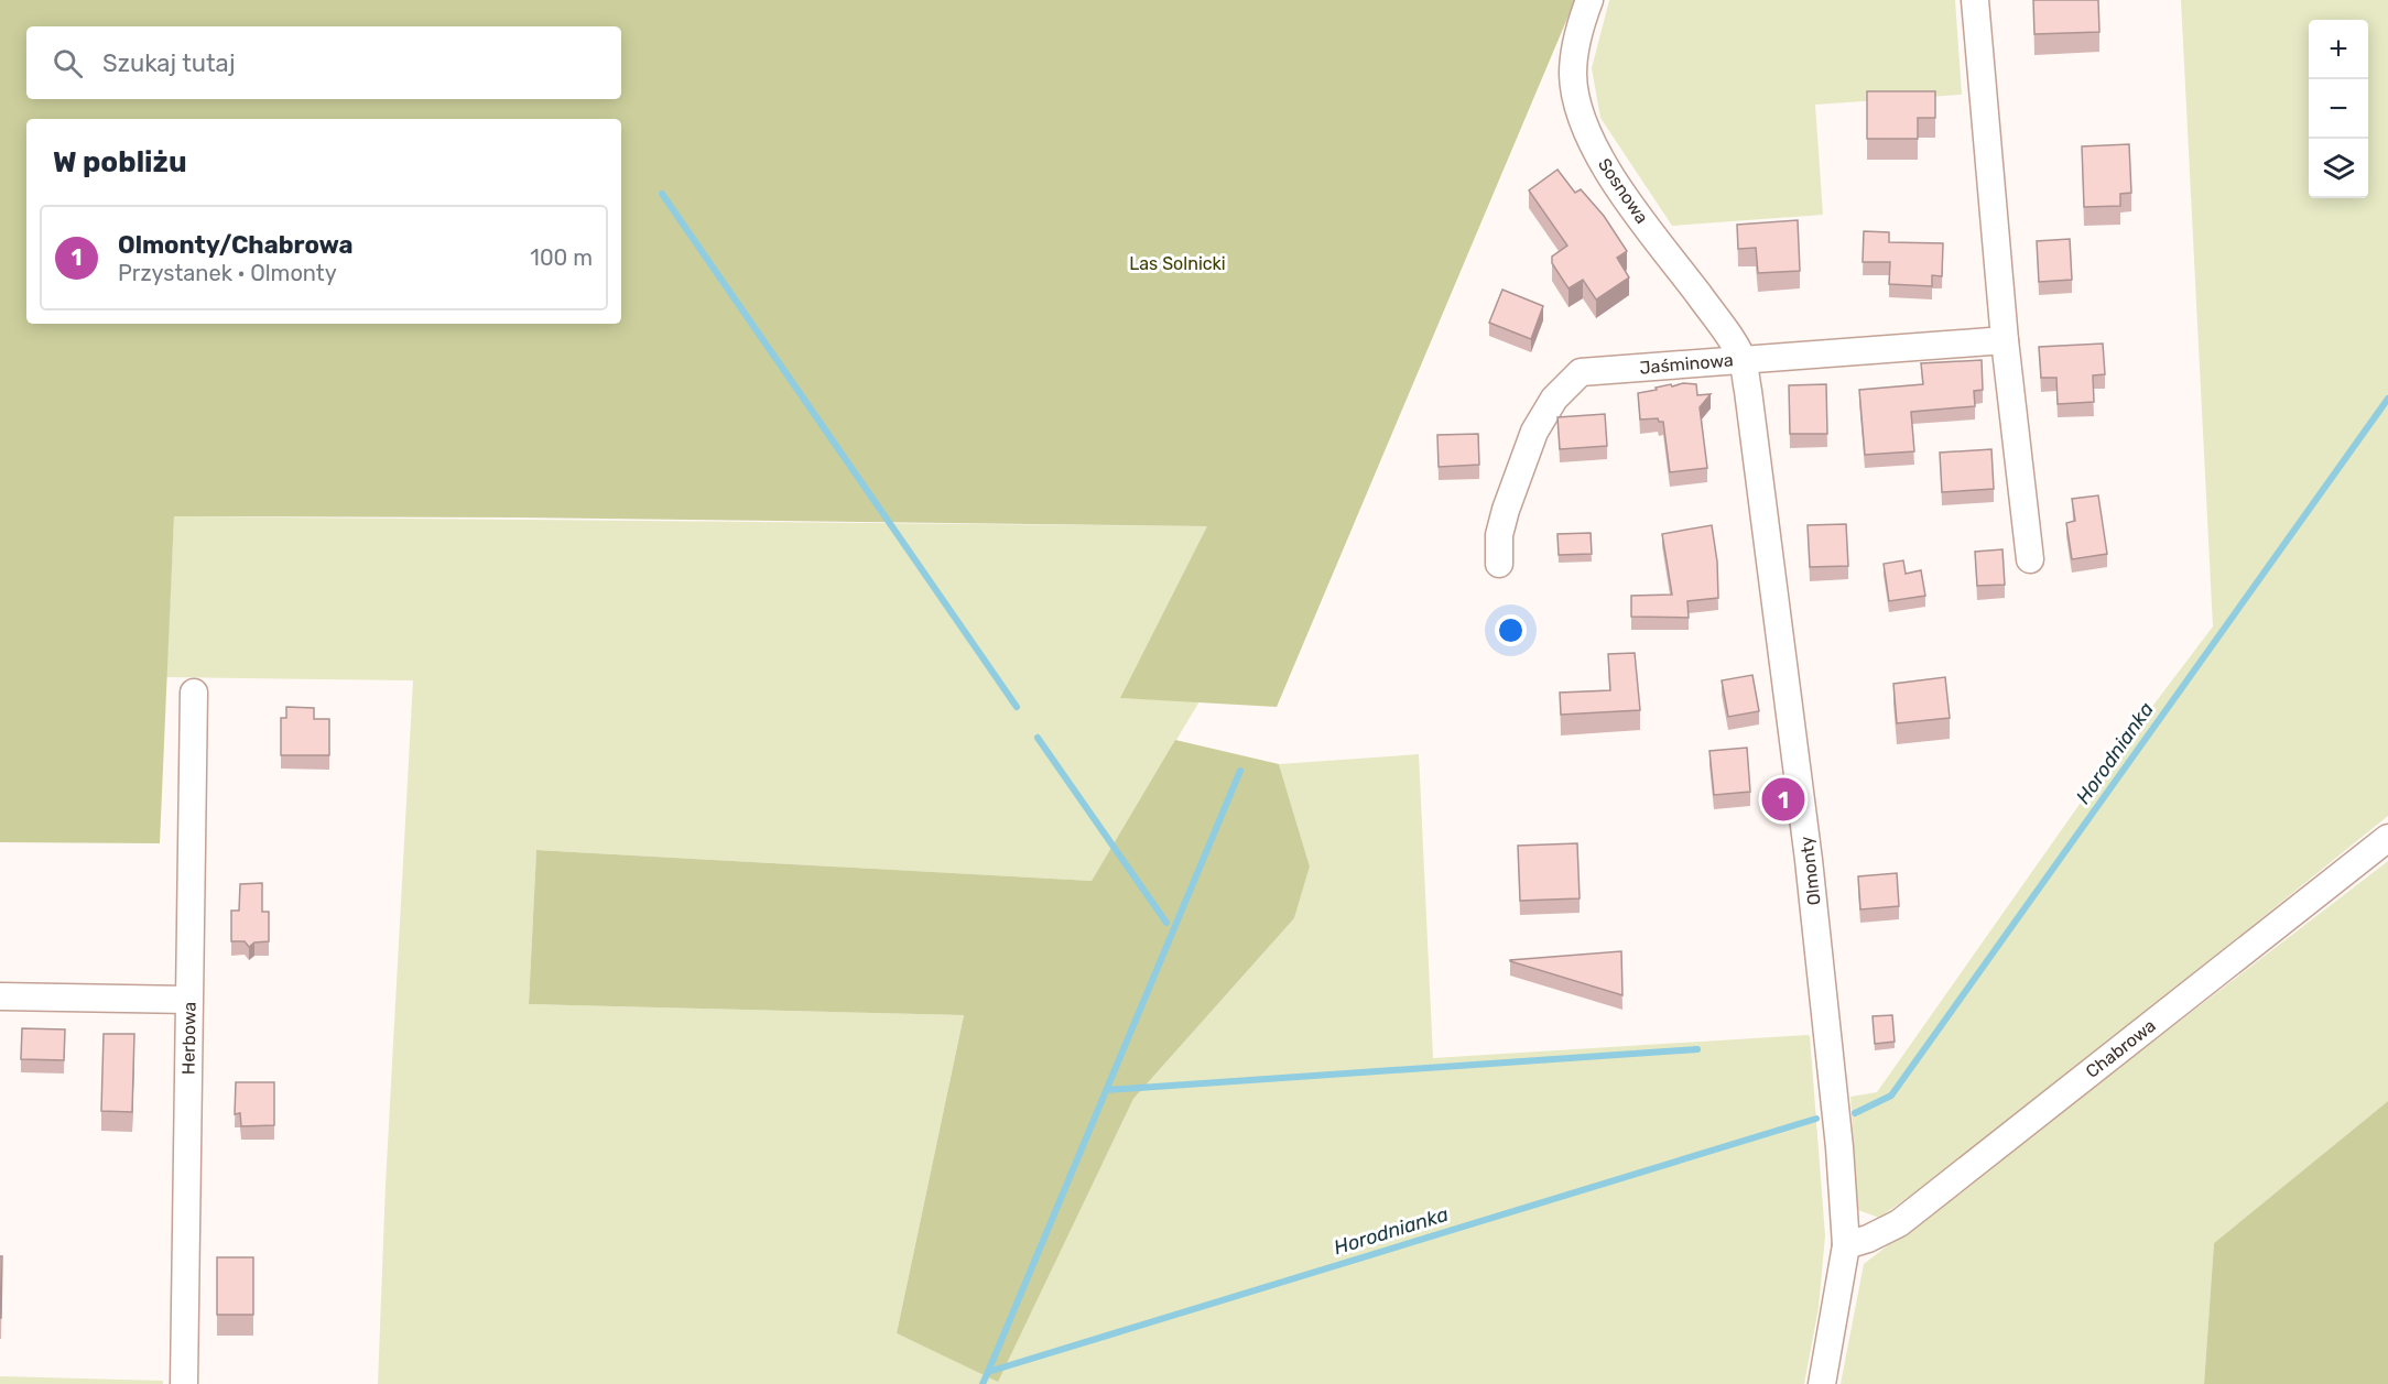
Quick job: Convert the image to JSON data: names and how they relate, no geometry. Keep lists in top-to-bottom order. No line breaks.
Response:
{"streets":{"street":["Sosnowa","Jaśminowa","Olmonty","Herbowa","Chabrowa"]},"crossings":[["Sosnowa","Jaśminowa"],["Sosnowa","Olmonty"],["Jaśminowa","Olmonty"],["Olmonty","Chabrowa"]],"water":["Horodnianka"],"parks":["Las Solnicki"],"page":{"map_buttons":["+","−"],"search":"Szukaj tutaj","heading":"W pobliżu","list":[{"mark":"1","name":"Olmonty/Chabrowa","note":"Przystanek · Olmonty","value":"100 m"}],"pins":"1"}}
